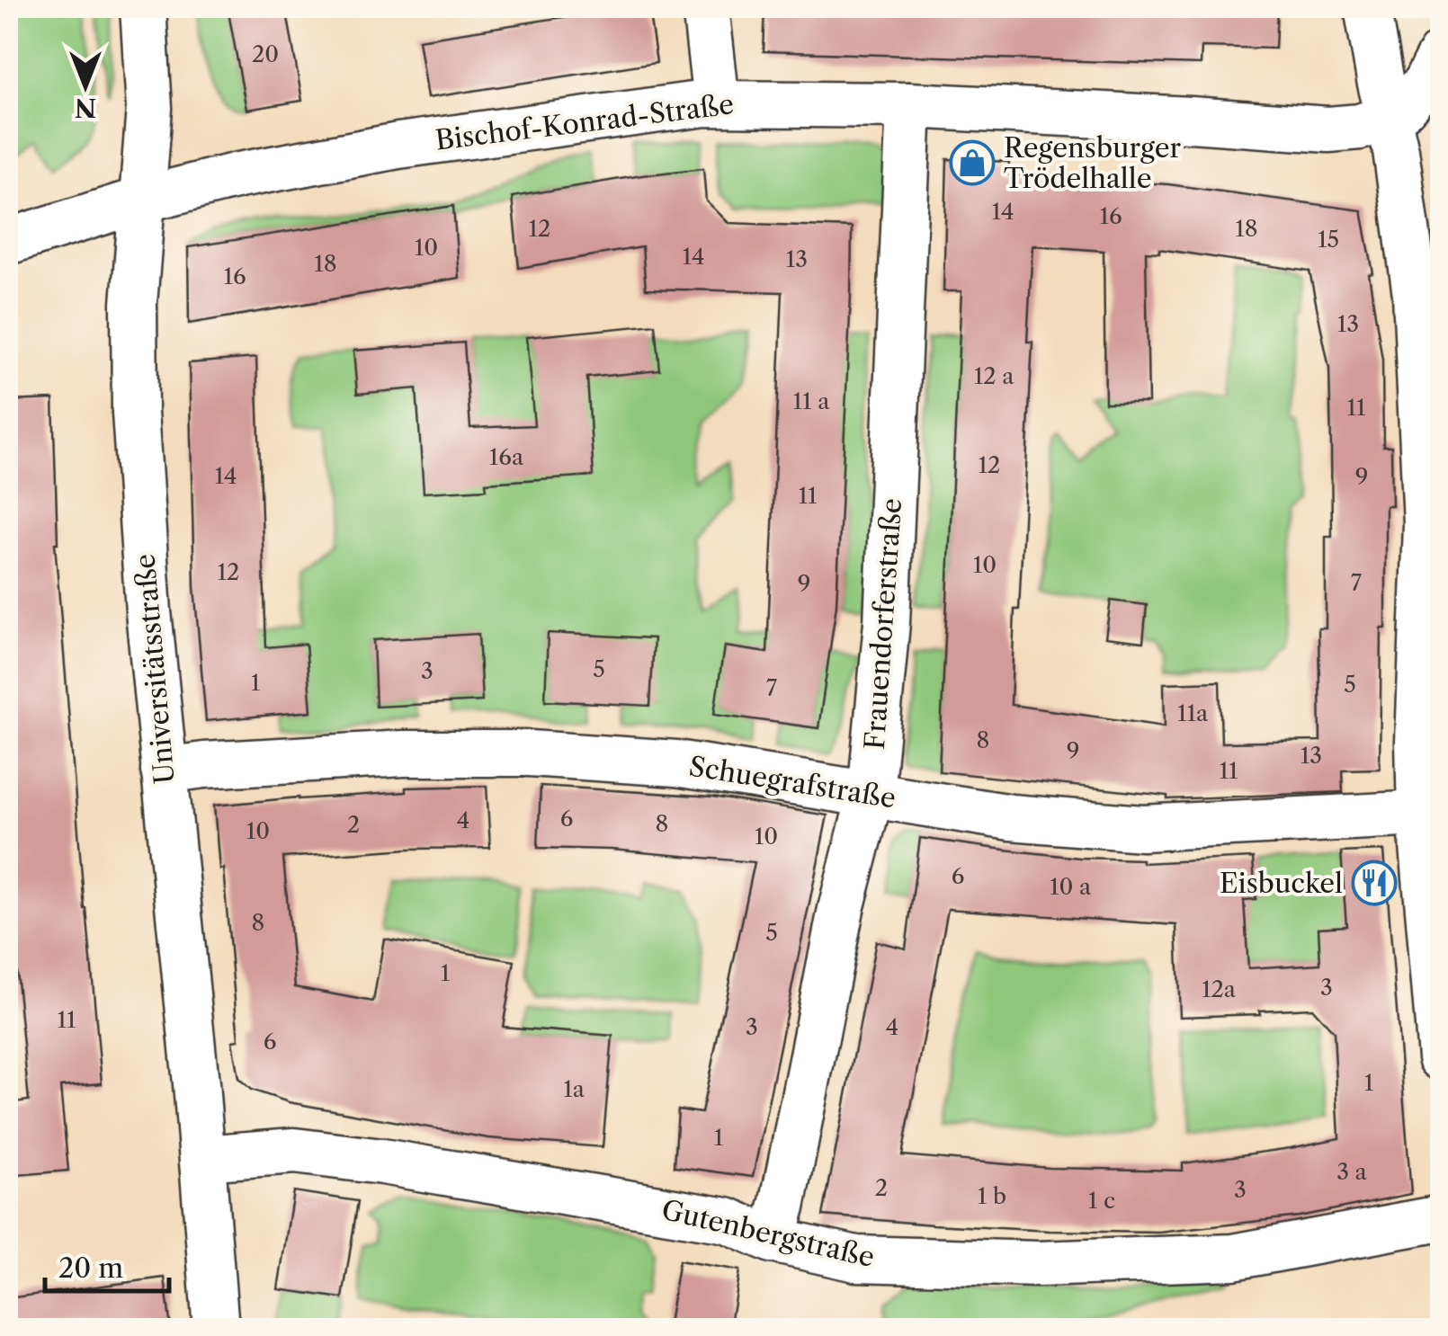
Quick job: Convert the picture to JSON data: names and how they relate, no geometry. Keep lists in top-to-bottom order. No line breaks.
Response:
{"streets":{"street":["Bischof-Konrad-Straße","Frauendorferstraße","Universitätsstraße","Schuegrafstraße","Gutenbergstraße"]},"crossings":[["Bischof-Konrad-Straße","Frauendorferstraße"],["Bischof-Konrad-Straße","Universitätsstraße"],["Frauendorferstraße","Schuegrafstraße"],["Frauendorferstraße","Gutenbergstraße"],["Universitätsstraße","Schuegrafstraße"],["Universitätsstraße","Gutenbergstraße"]],"places":{"shop":["Regensburger Trödelhalle"],"restaurant":["Eisbuckel"]},"house_numbers":["20","14","16","12","18","15","10","14","13","18","16","13","12 a","11 a","11","16a","12","14","9","11","10","12","7","9","5","3","1","5","7","11a","8","9","13","11","6","4","8","2","10","10","6","10 a","8","5","1","3","12a","11","3","4","6","1","1a","1","3 a","2","3","1 b","1 c"],"scale_bar":"20 m","north":"bottom"}
